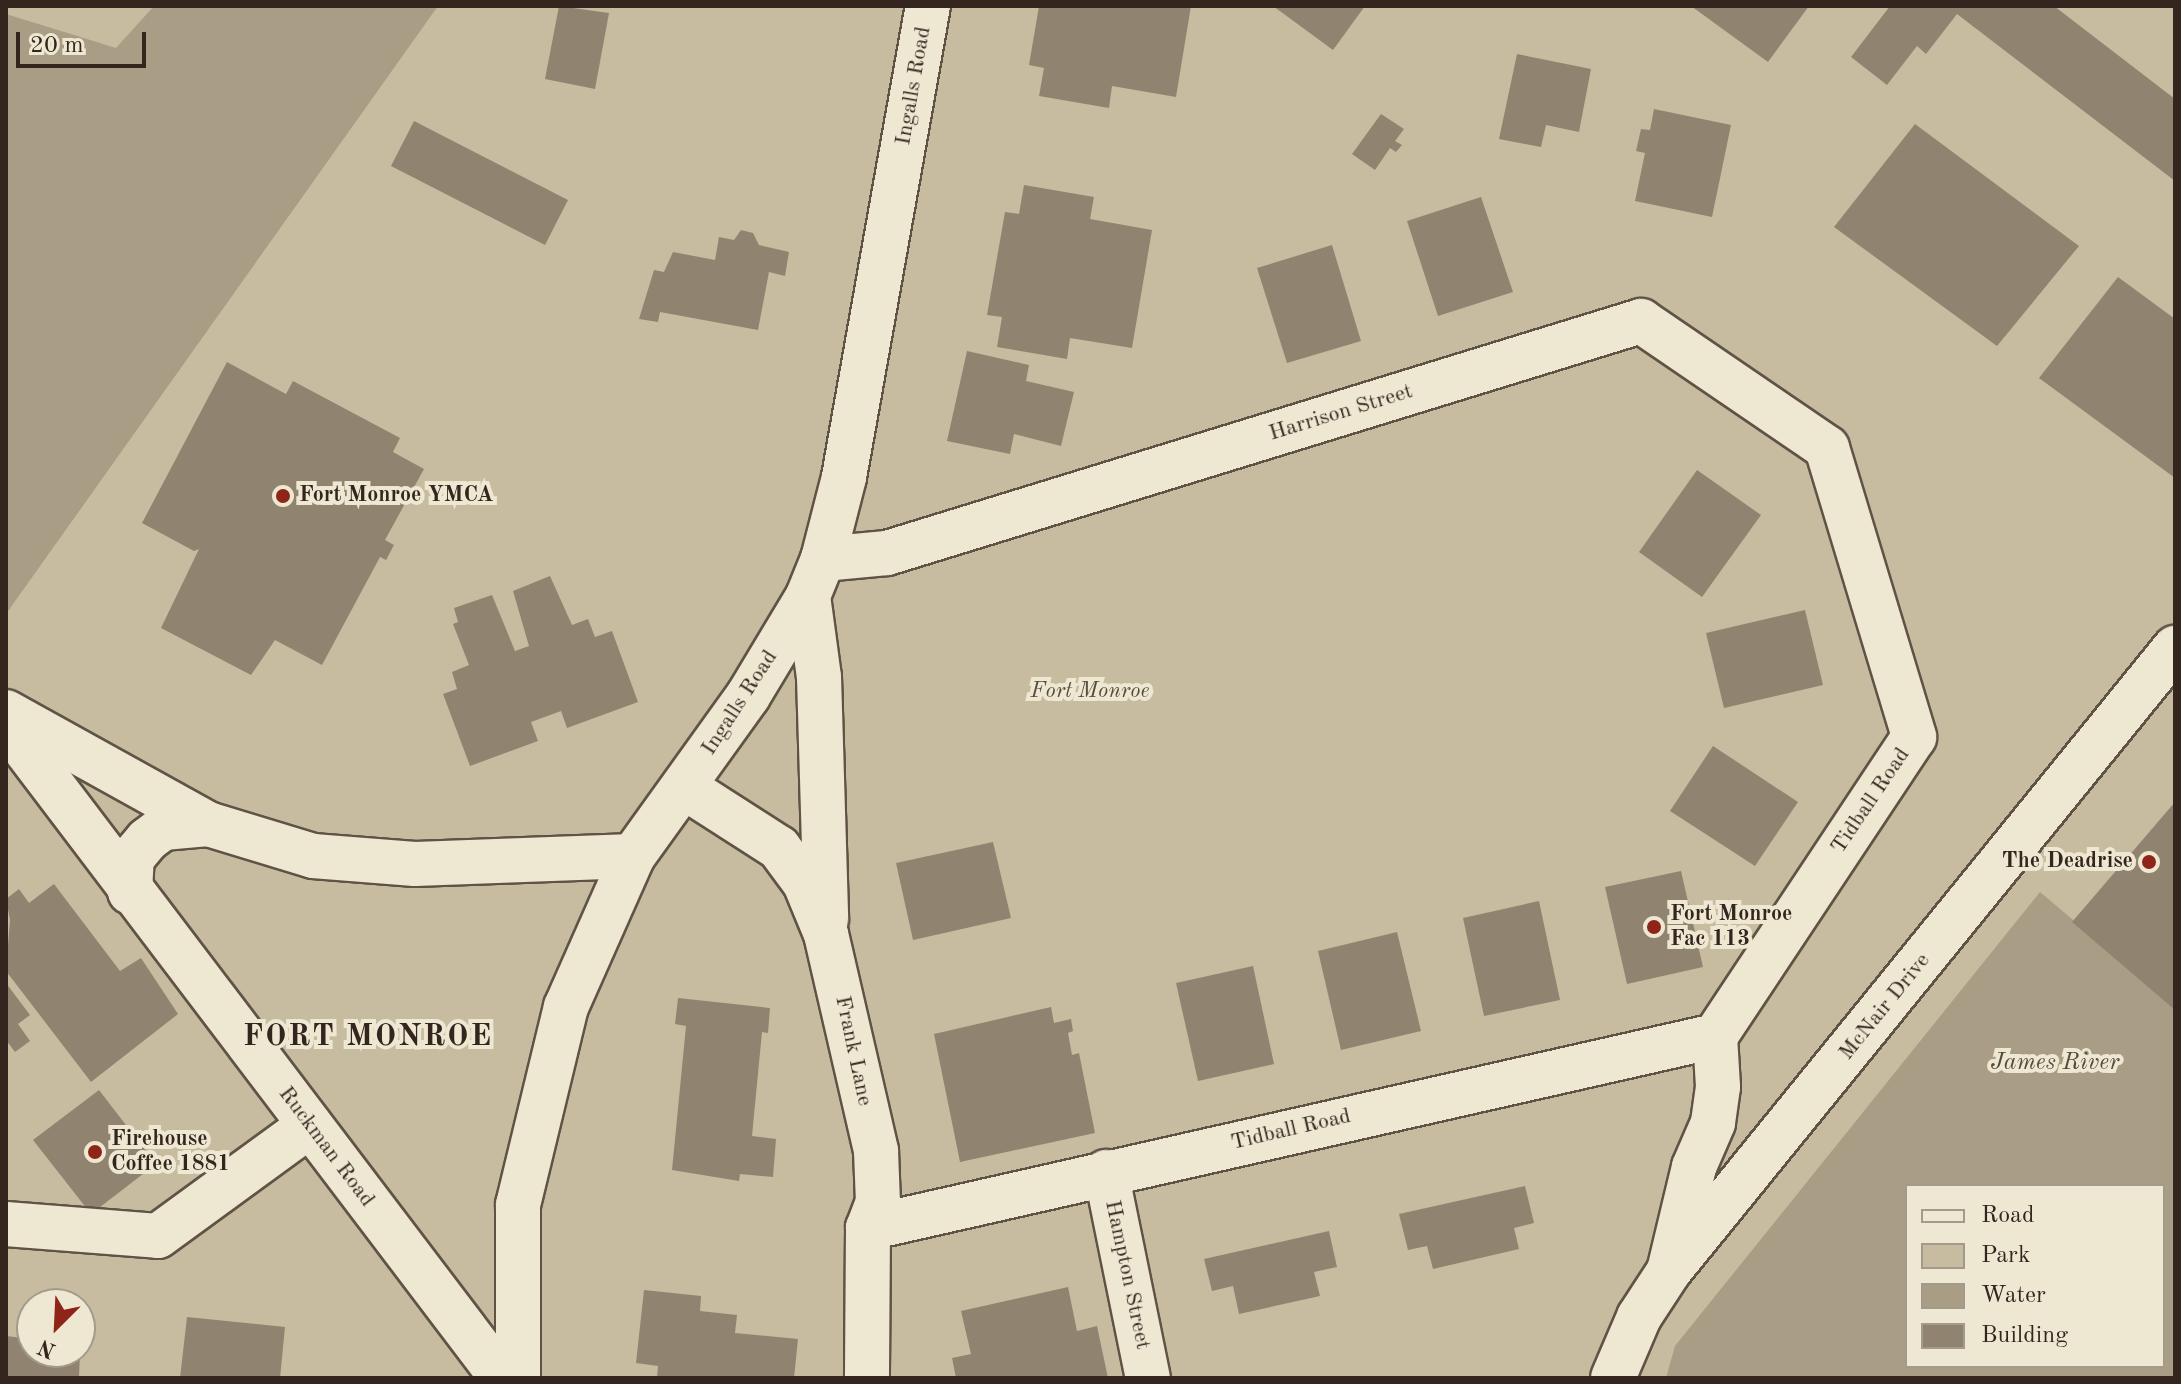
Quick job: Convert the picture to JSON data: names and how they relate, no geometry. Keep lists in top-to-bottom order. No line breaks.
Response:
{"streets":{"street":["Ingalls Road","Harrison Street","Tidball Road","McNair Drive","Frank Lane","Ruckman Road","Hampton Street"]},"crossings":[["Ingalls Road","Harrison Street"],["Ingalls Road","Frank Lane"],["Harrison Street","Tidball Road"],["Tidball Road","Frank Lane"],["Tidball Road","Hampton Street"]],"districts":["FORT MONROE"],"water":["James River"],"parks":["Fort Monroe"],"places":["Fort Monroe YMCA","The Deadrise","Fort Monroe Fac 113","Firehouse Coffee 1881"],"legend":["Road","Park","Water","Building"],"scale_bar":"20 m","north":"bottom left"}
